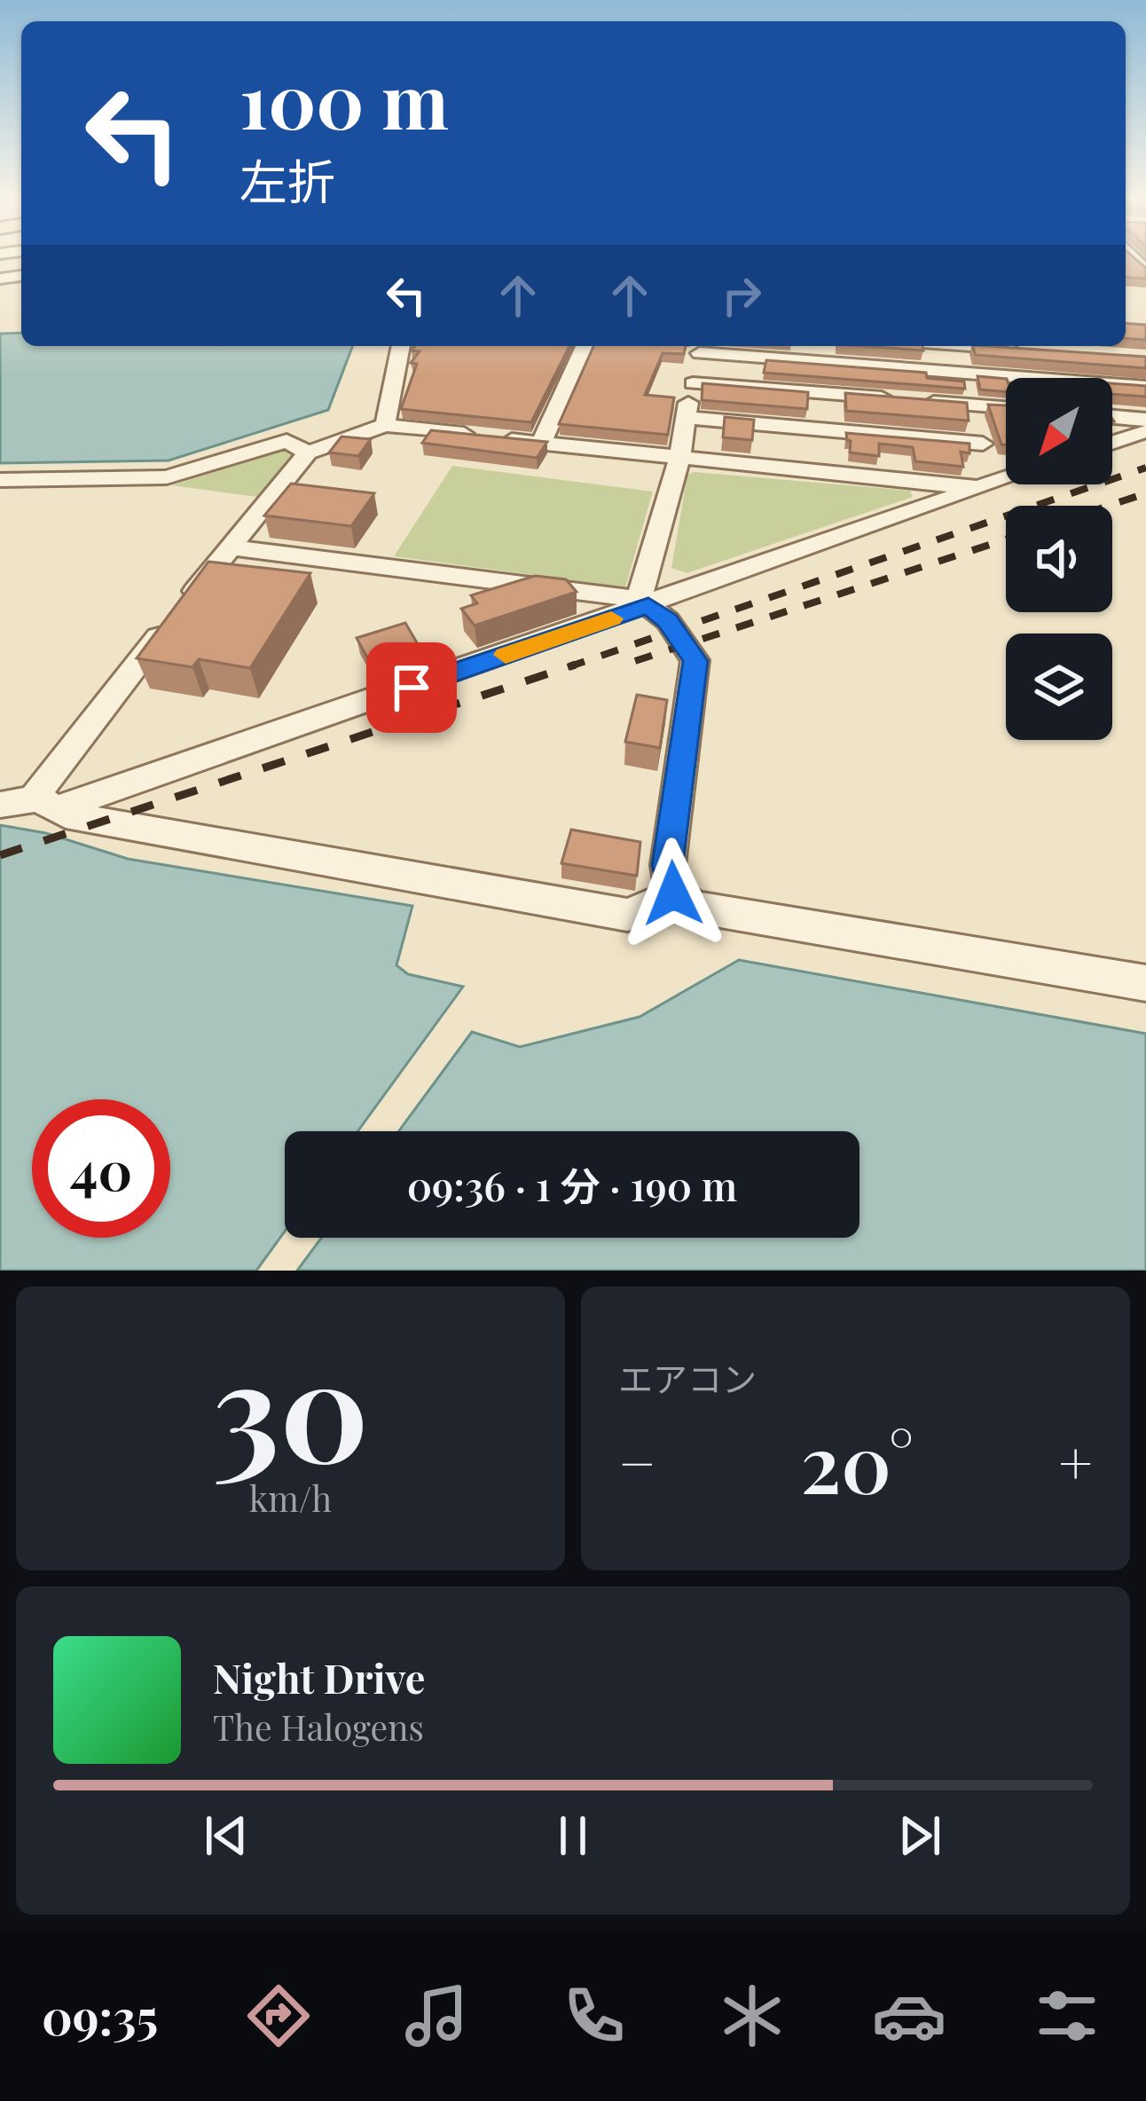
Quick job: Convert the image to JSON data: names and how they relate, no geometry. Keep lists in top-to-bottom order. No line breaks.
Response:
{"north":"bottom left","page":{"turn":["100 m","左折"],"limit":"40","trip":"09:36 · 1 分 · 190 m","tile":[["30","km/h"],"エアコン"],"heat":["−","20°","+"],"song":["Night Drive","The Halogens"],"tabs":"09:35"}}
